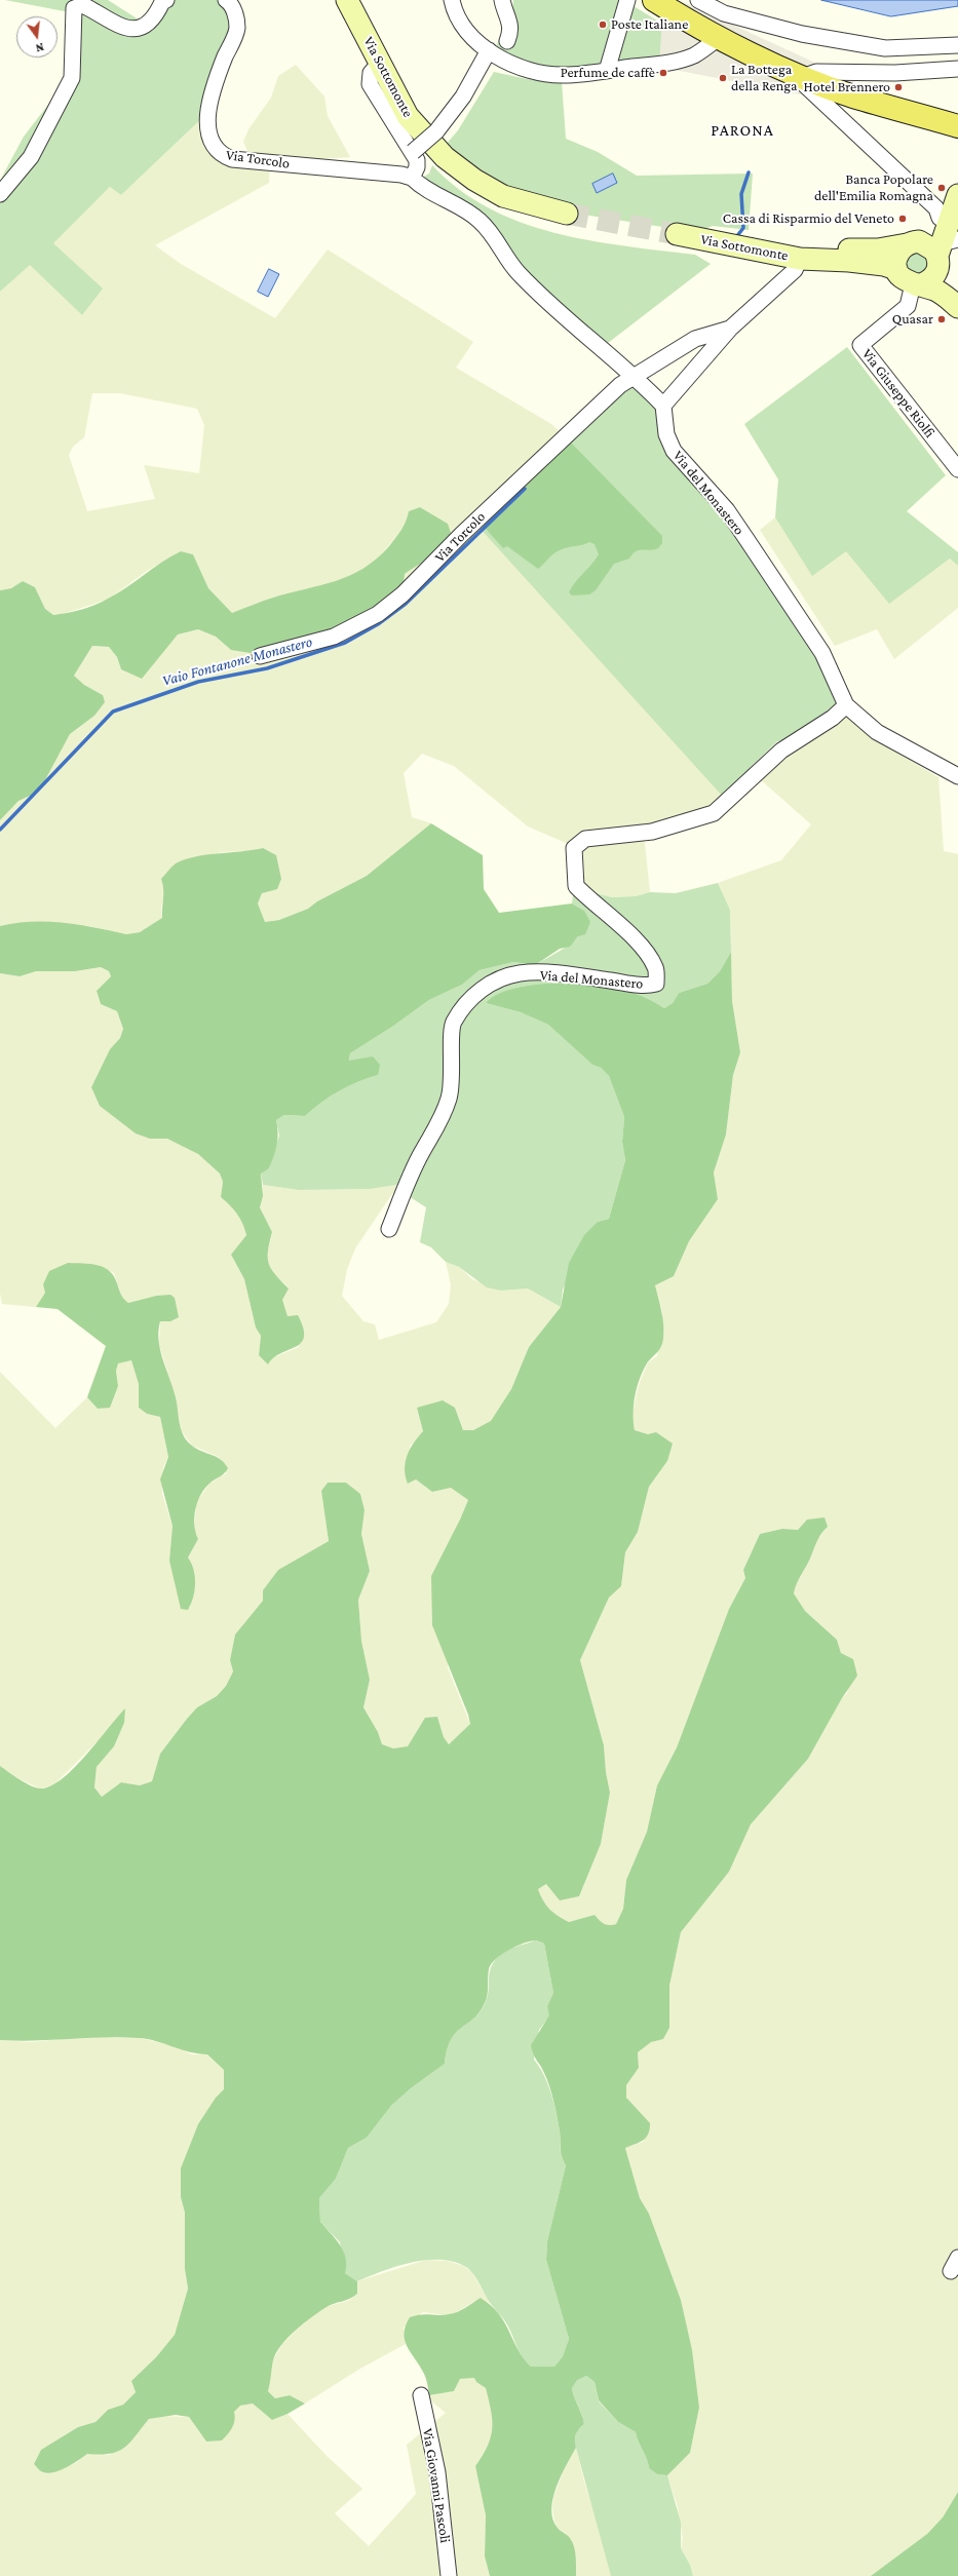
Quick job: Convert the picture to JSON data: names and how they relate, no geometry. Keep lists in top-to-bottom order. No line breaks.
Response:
{"streets":{"main road":["Via Sottomonte"],"street":["Via Torcolo","Via Giuseppe Riolfi","Via del Monastero","Via Giovanni Pascoli"]},"crossings":[["Via Sottomonte","Via Giuseppe Riolfi"]],"districts":["PARONA"],"water":["Vaio Fontanone Monastero"],"places":["Poste Italiane","Perfume de caffè","La Bottega della Renga","Hotel Brennero","Banca Popolare dell'Emilia Romagna","Cassa di Risparmio del Veneto","Quasar"],"north":"bottom"}
